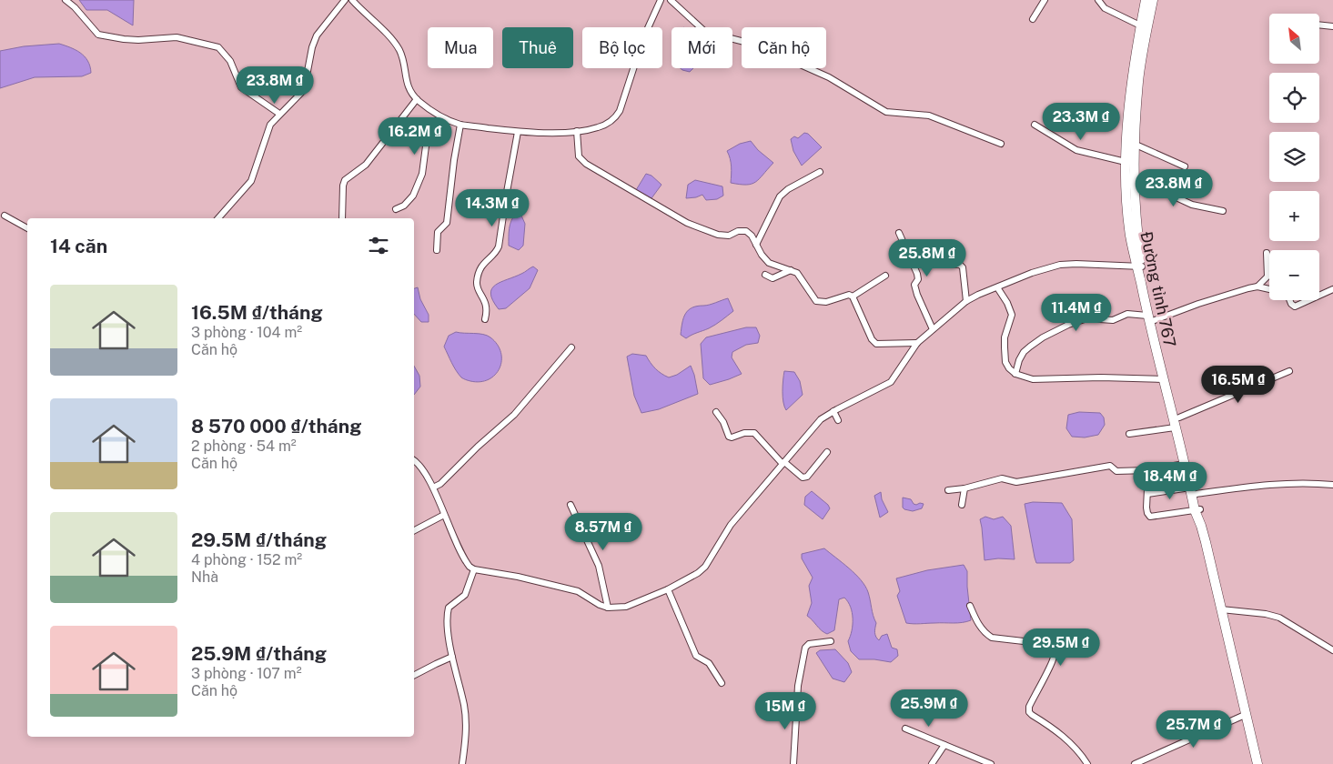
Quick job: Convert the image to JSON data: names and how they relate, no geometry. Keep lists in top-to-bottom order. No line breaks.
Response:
{"streets":{"main road":["Đường tỉnh 767"]},"north":"top left","page":{"map_buttons":["+","−"],"chip":["Mua","Thuê","Bộ lọc","Mới","Căn hộ"],"price":["23.8M ₫","23.3M ₫","16.2M ₫","23.8M ₫","14.3M ₫","25.8M ₫","11.4M ₫","16.5M ₫","18.4M ₫","8.57M ₫","29.5M ₫","25.9M ₫","15M ₫","25.7M ₫"],"heading":"14 căn","list":[{"name":"16.5M ₫/tháng","note":"3 phòng · 104 m² · Căn hộ"},{"name":"8 570 000 ₫/tháng","note":"2 phòng · 54 m² · Căn hộ"},{"name":"29.5M ₫/tháng","note":"4 phòng · 152 m² · Nhà"},{"name":"25.9M ₫/tháng","note":"3 phòng · 107 m² · Căn hộ"}]}}
